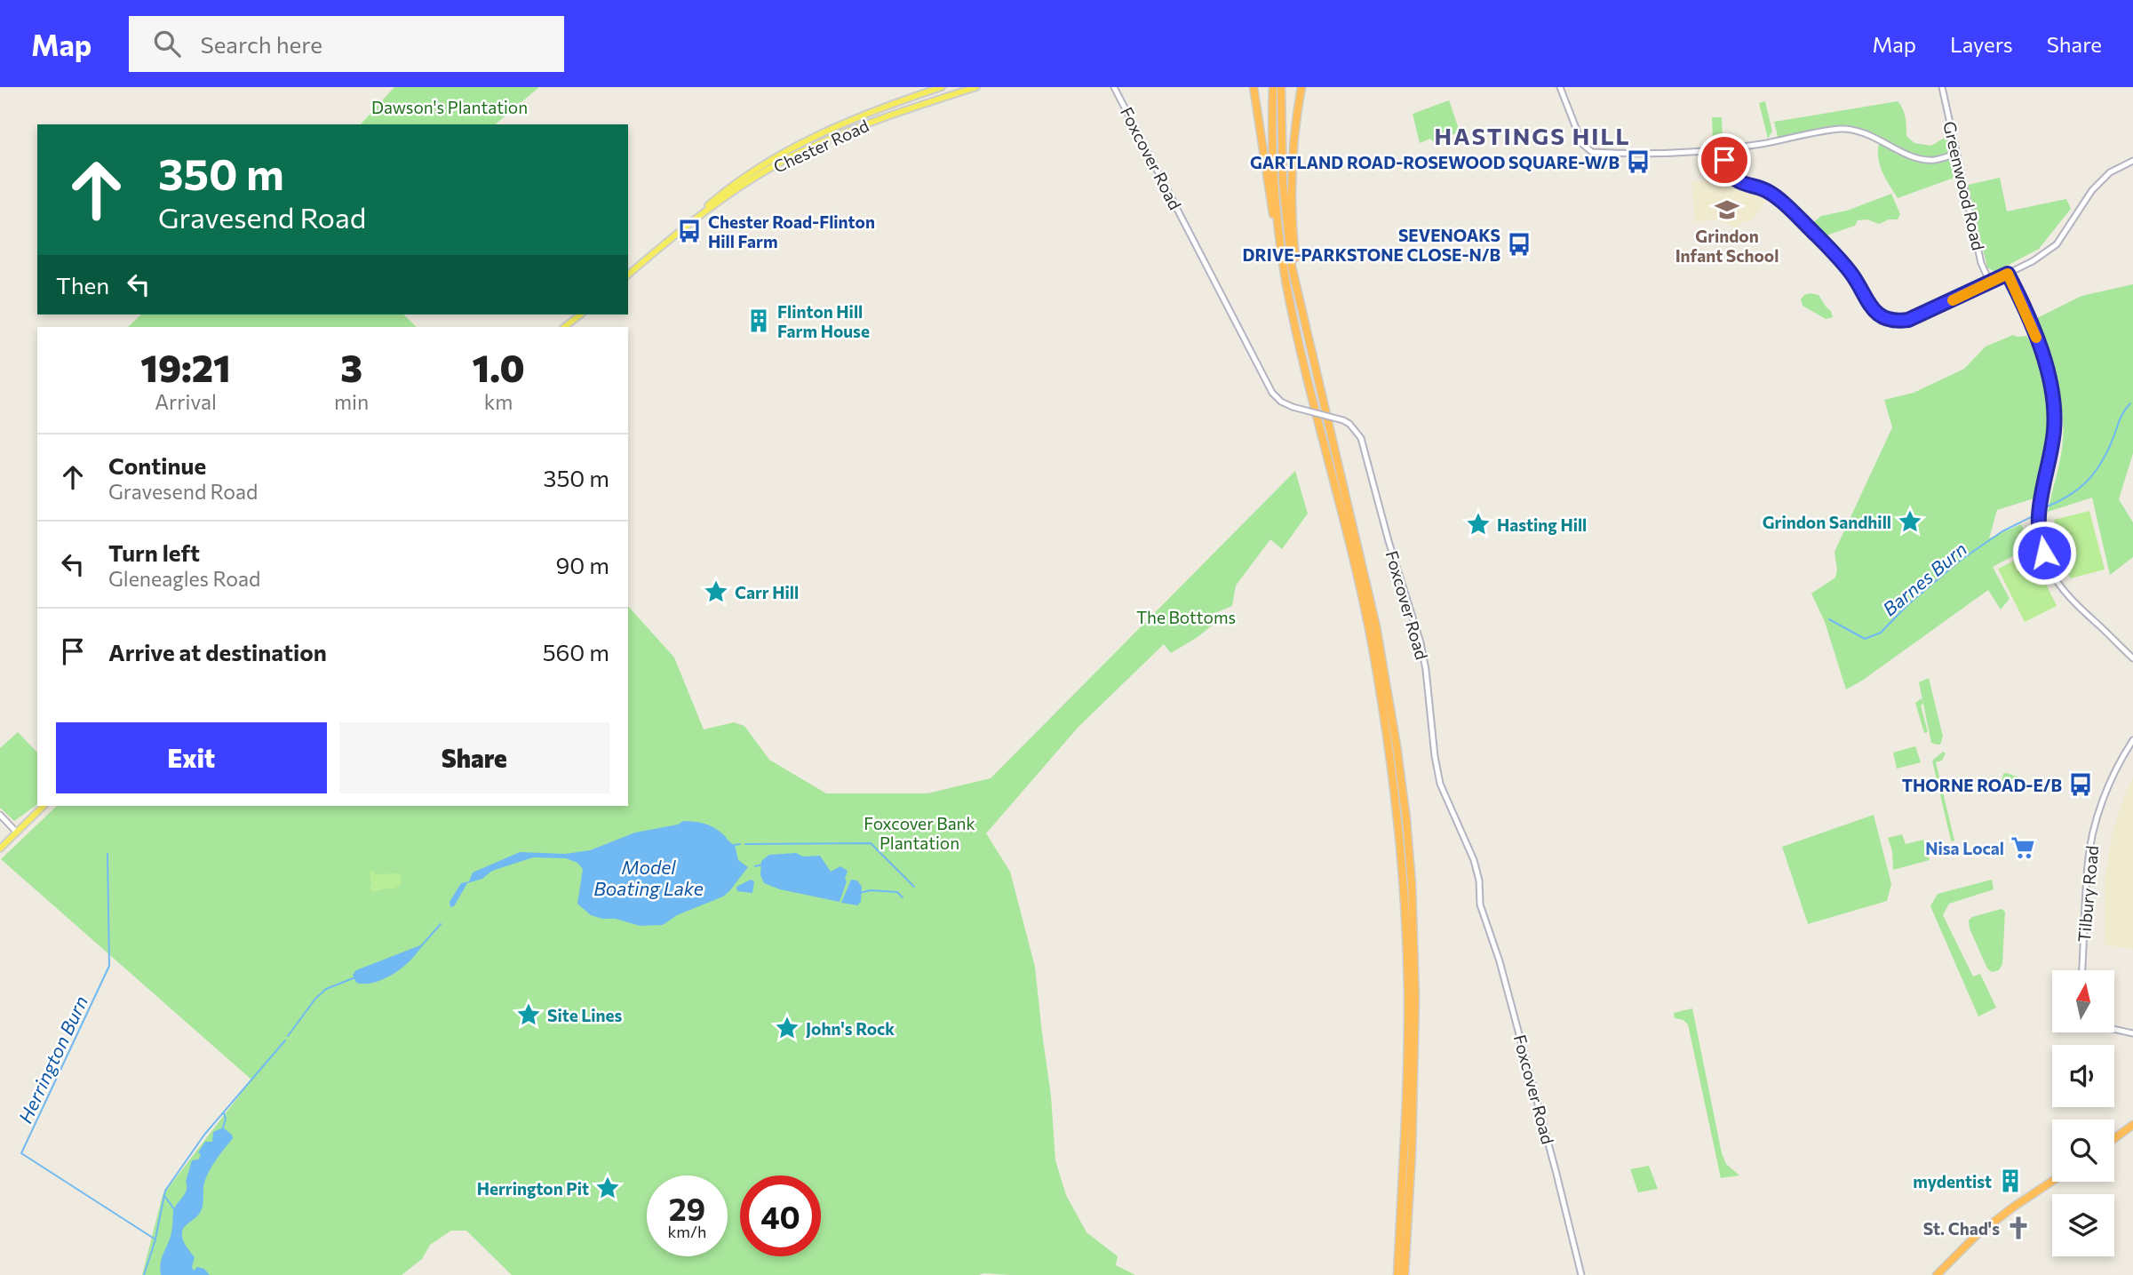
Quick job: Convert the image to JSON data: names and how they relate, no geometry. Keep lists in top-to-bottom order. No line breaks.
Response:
{"streets":{"main road":["Chester Road"],"street":["Foxcover Road","Greenwood Road","Tilbury Road"]},"districts":["HASTINGS HILL"],"water":["Barnes Burn","Model Boating Lake","Herrington Burn"],"parks":["Dawson's Plantation","The Bottoms","Foxcover Bank Plantation"],"places":{"bus stop":["GARTLAND ROAD-ROSEWOOD SQUARE-W/B","Chester Road-Flinton Hill Farm","SEVENOAKS DRIVE-PARKSTONE CLOSE-N/B","THORNE ROAD-E/B"],"school or university":["Grindon Infant School"],"building":["Flinton Hill Farm House","mydentist"],"place":["Grindon Sandhill","Hasting Hill","Carr Hill","Site Lines","John's Rock","Herrington Pit"],"supermarket":["Nisa Local"],"church":["St. Chad's"]},"north":"top","page":{"header":"Map","search":"Search here","nav":["Map","Layers","Share"],"turn":["350 m","Gravesend Road"],"then":"Then","eta":["19:21","Arrival","3","min","1.0","km"],"list":[{"name":"Continue","note":"Gravesend Road","value":"350 m"},{"name":"Turn left","note":"Gleneagles Road","value":"90 m"},{"name":"Arrive at destination","value":"560 m"}],"buttons":["Exit","Share"],"speed":"29 km/h","limit":"40"}}
